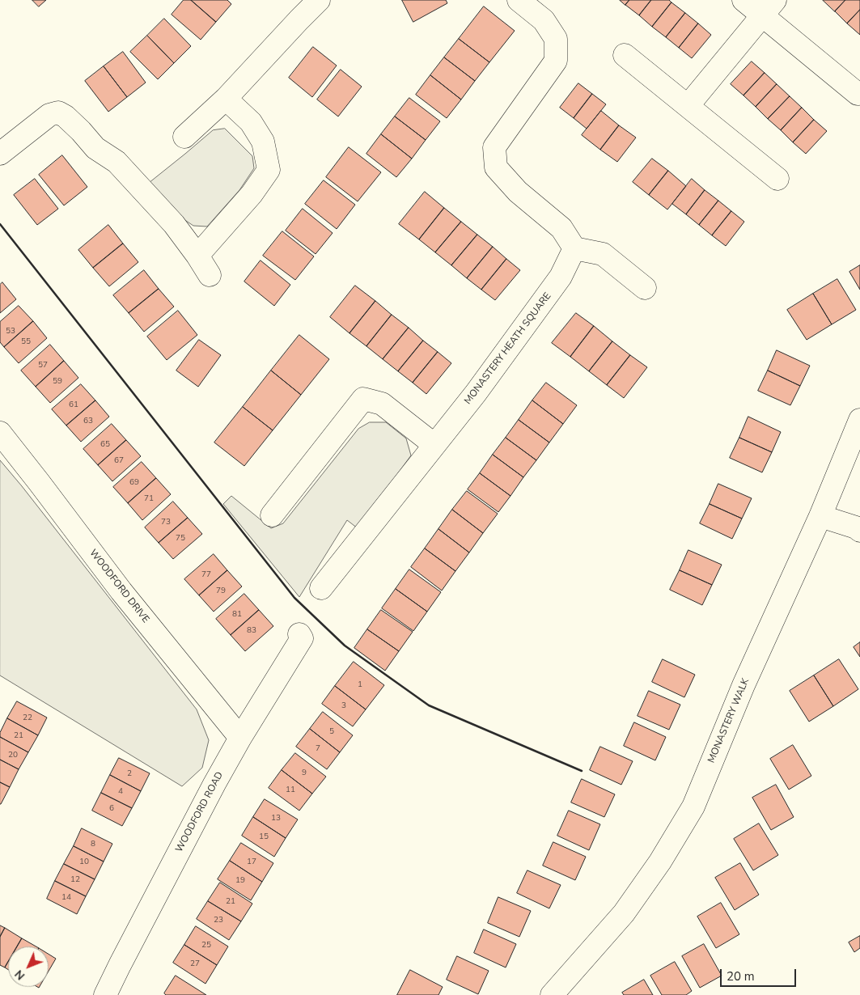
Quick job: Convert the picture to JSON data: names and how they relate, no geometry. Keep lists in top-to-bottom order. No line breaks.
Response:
{"streets":{"street":["MONASTERY HEATH SQUARE","WOODFORD DRIVE","MONASTERY WALK","WOODFORD ROAD"]},"crossings":[["WOODFORD DRIVE","WOODFORD ROAD"]],"house_numbers":["53","55","57","59","61","63","65","67","69","71","73","75","77","79","81","83","1","3","22","5","21","7","20","9","2","11","4","6","13","15","8","10","17","12","19","14","21","23","25","27"],"scale_bar":"20 m","north":"bottom left"}
